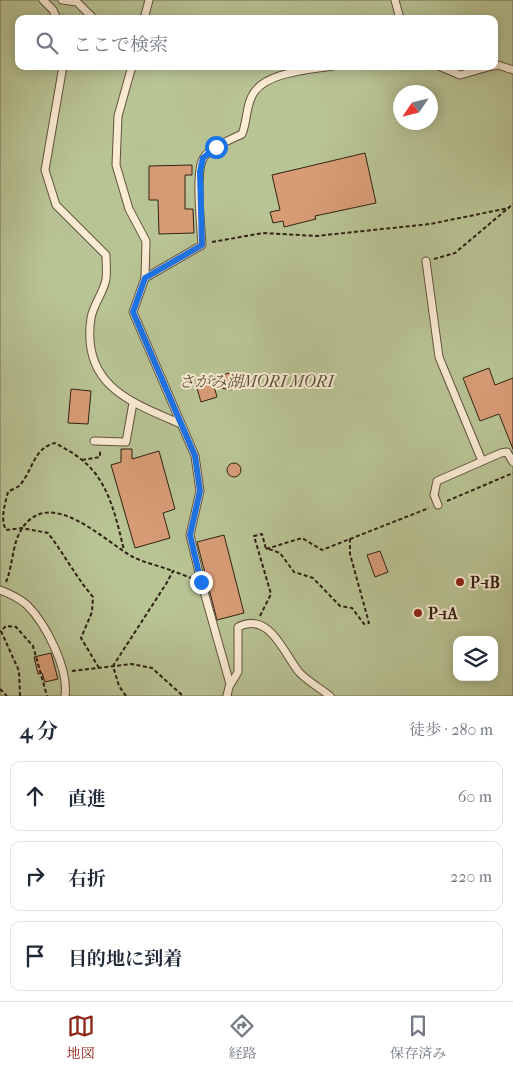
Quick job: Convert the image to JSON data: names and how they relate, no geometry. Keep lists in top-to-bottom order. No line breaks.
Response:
{"parks":["さがみ湖MORI MORI"],"places":["P-1B","P-1A"],"north":"bottom left","page":{"search":"ここで検索","heading":["4 分","徒歩 · 280 m"],"list":[["直進","60 m"],["右折","220 m"],"目的地に到着"],"nav":["地図","経路","保存済み"]}}
